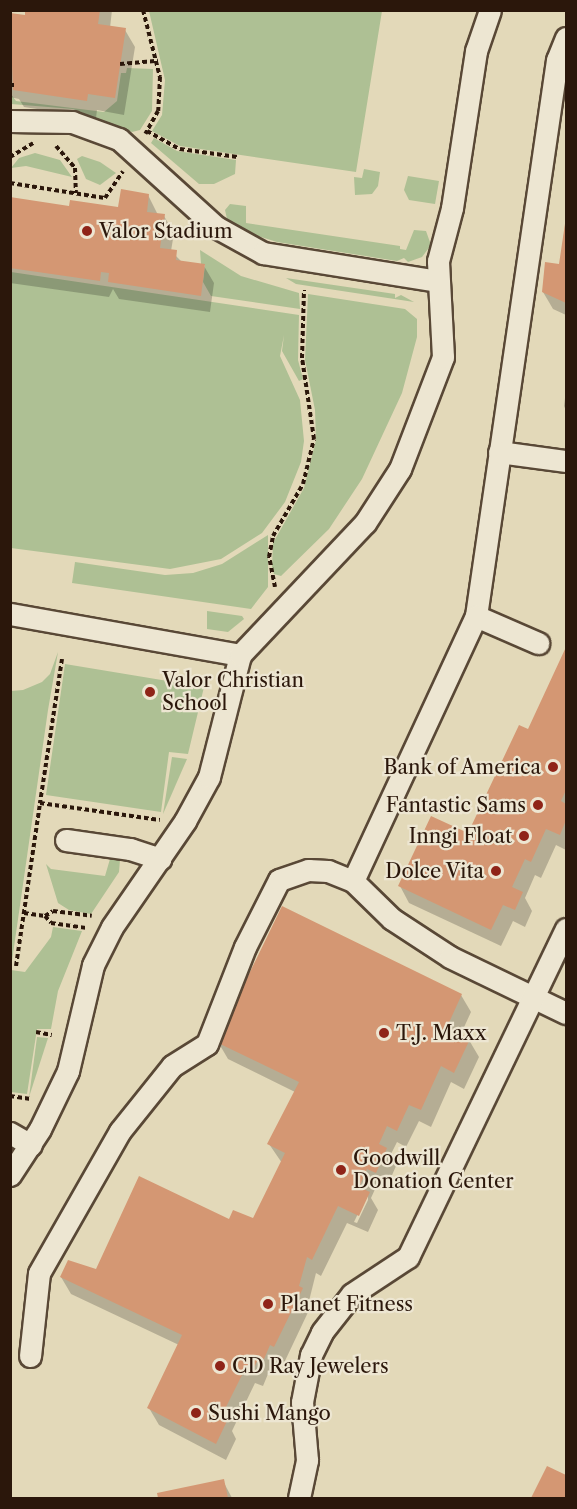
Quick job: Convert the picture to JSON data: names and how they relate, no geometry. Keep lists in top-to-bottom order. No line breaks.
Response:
{"places":["Valor Stadium","Valor Christian School","Bank of America","Fantastic Sams","Inngi Float","Dolce Vita","T.J. Maxx","Goodwill Donation Center","Planet Fitness","CD Ray Jewelers","Sushi Mango"]}
